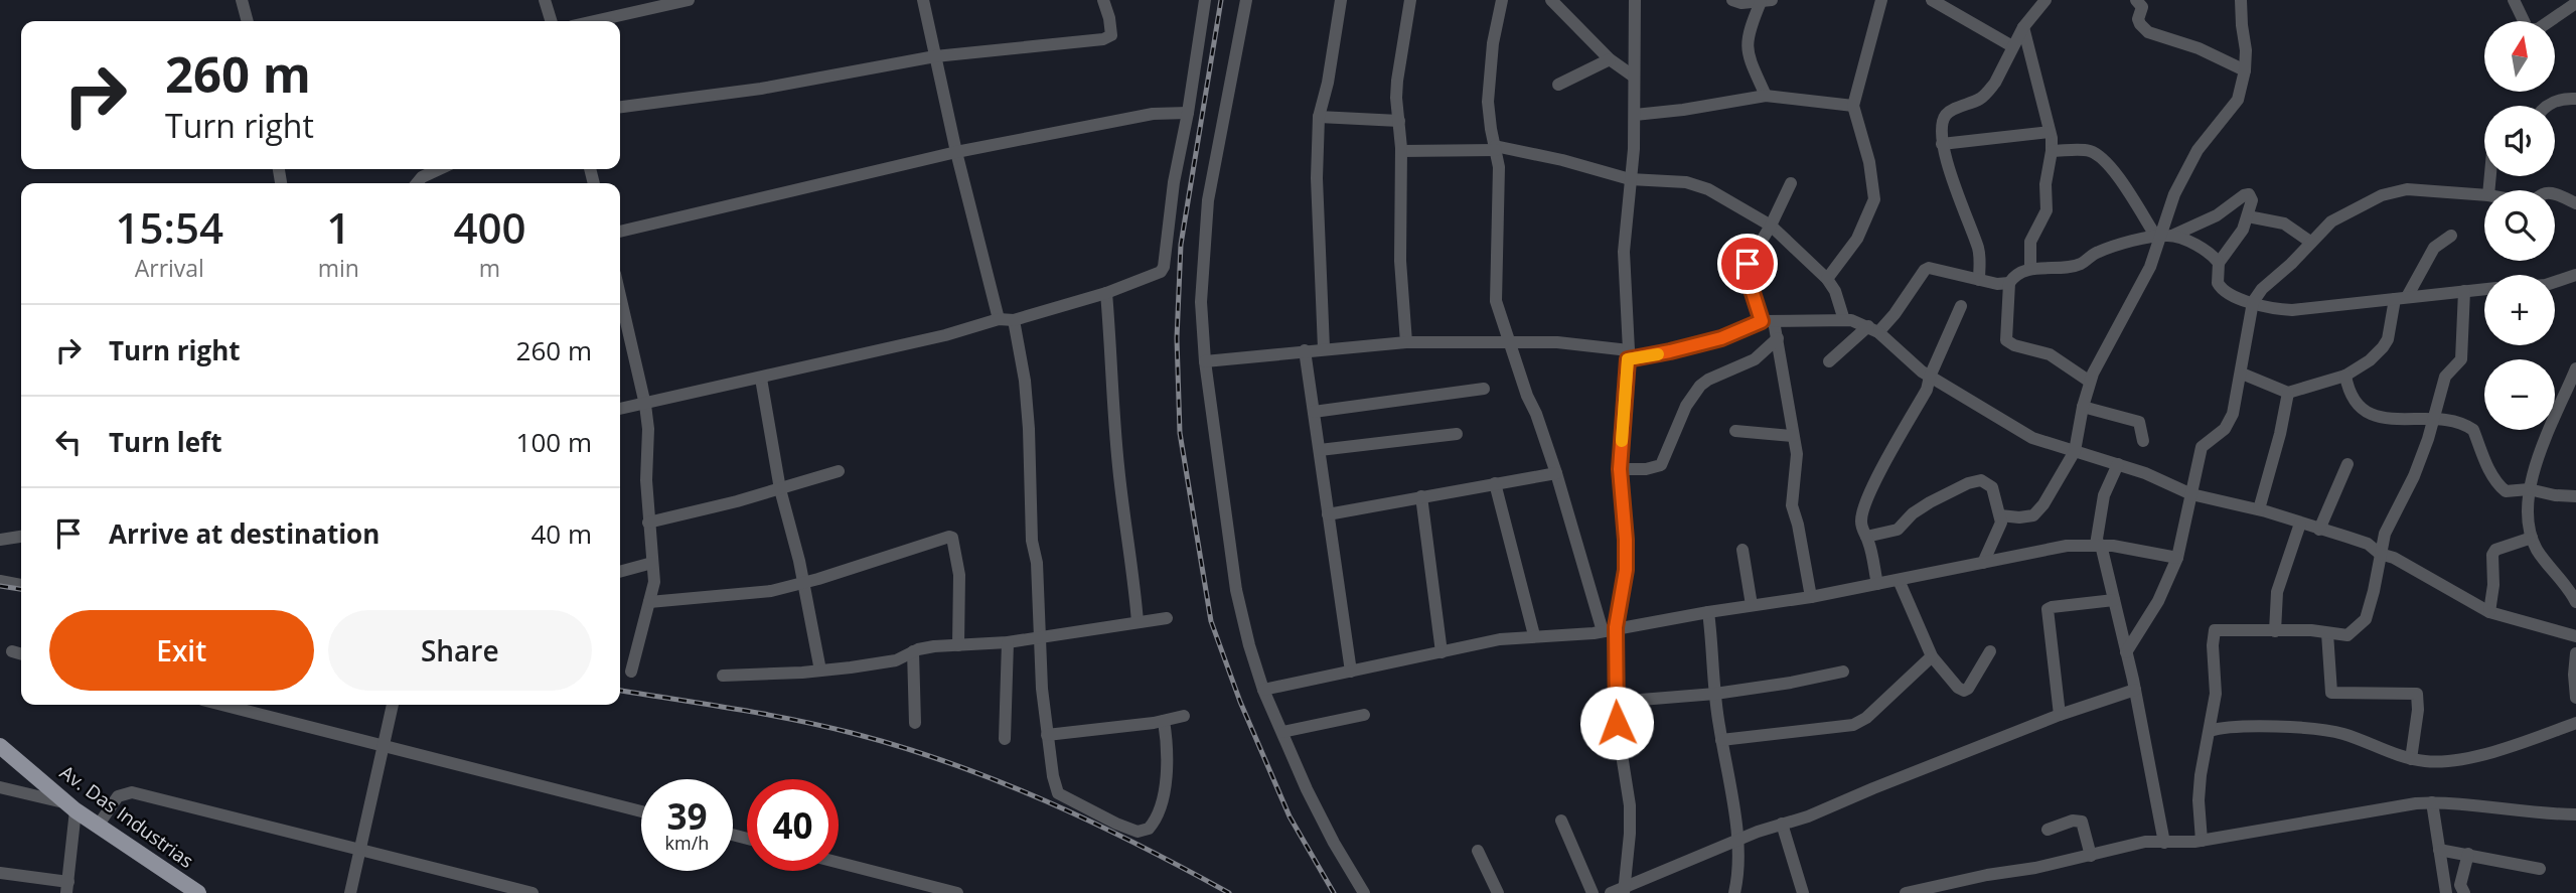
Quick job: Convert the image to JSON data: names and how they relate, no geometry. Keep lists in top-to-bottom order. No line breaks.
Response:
{"streets":{"main road":["Av. Das Industrias"]},"north":"top","page":{"map_buttons":["+","−"],"turn":["260 m","Turn right"],"eta":["15:54","Arrival","1","min","400","m"],"list":[{"name":"Turn right","value":"260 m"},{"name":"Turn left","value":"100 m"},{"name":"Arrive at destination","value":"40 m"}],"buttons":["Exit","Share"],"speed":"39 km/h","limit":"40"}}
